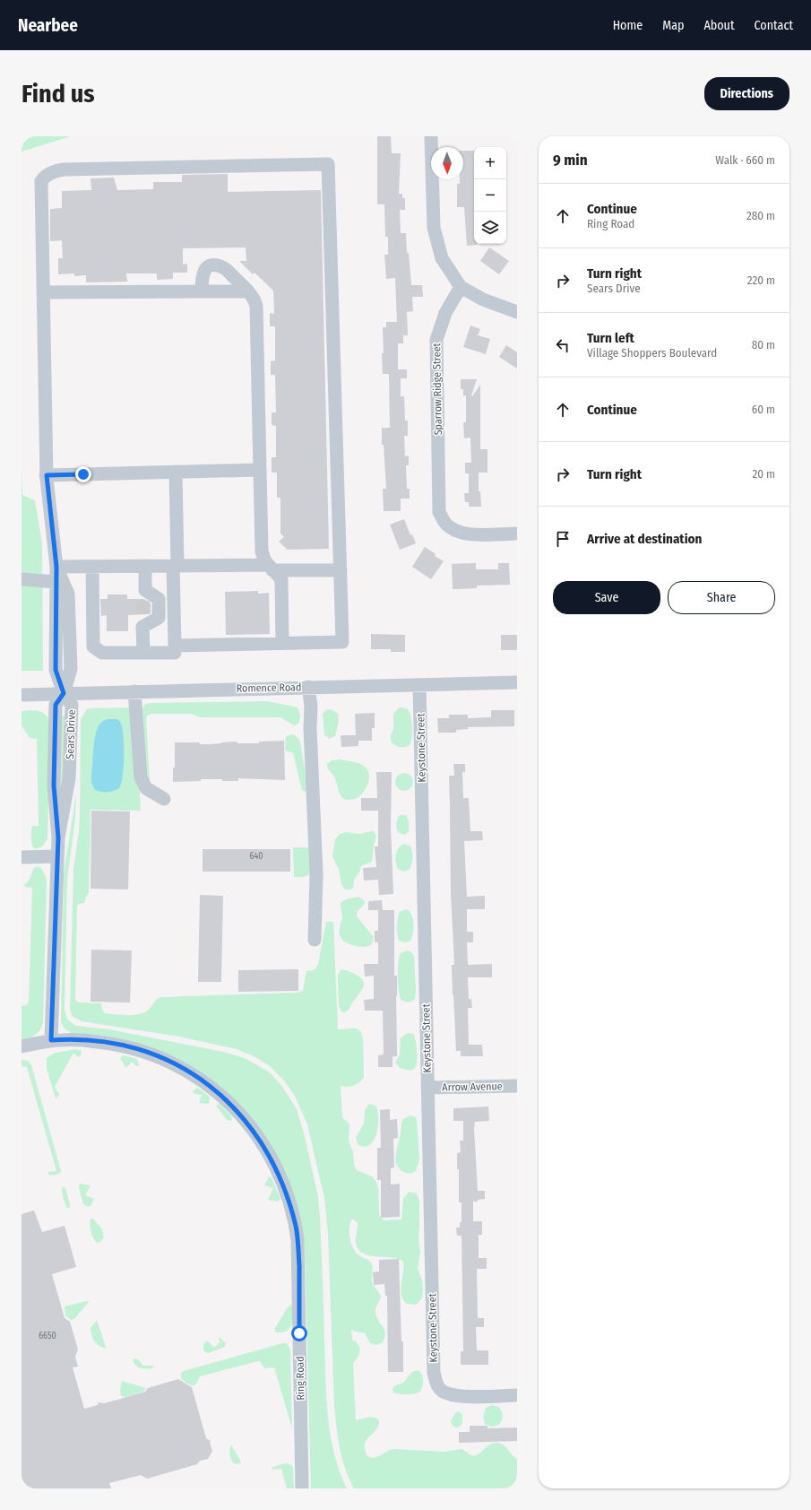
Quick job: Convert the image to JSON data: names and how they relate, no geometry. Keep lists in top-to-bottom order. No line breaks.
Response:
{"streets":{"street":["Sparrow Ridge Street","Romence Road","Sears Drive","Keystone Street","Arrow Avenue","Ring Road"]},"crossings":[["Romence Road","Sears Drive"],["Romence Road","Keystone Street"],["Sears Drive","Ring Road"],["Keystone Street","Arrow Avenue"]],"house_numbers":["640","6650"],"north":"bottom","page":{"header":"Nearbee","nav":["Home","Map","About","Contact"],"buttons":["Directions",["Save","Share"]],"title":"Find us","heading":["9 min","Walk · 660 m"],"map_buttons":["+","−"],"list":[["Continue","Ring Road","280 m"],["Turn right","Sears Drive","220 m"],["Turn left","Village Shoppers Boulevard","80 m"],["Continue","60 m"],["Turn right","20 m"],"Arrive at destination"]}}
